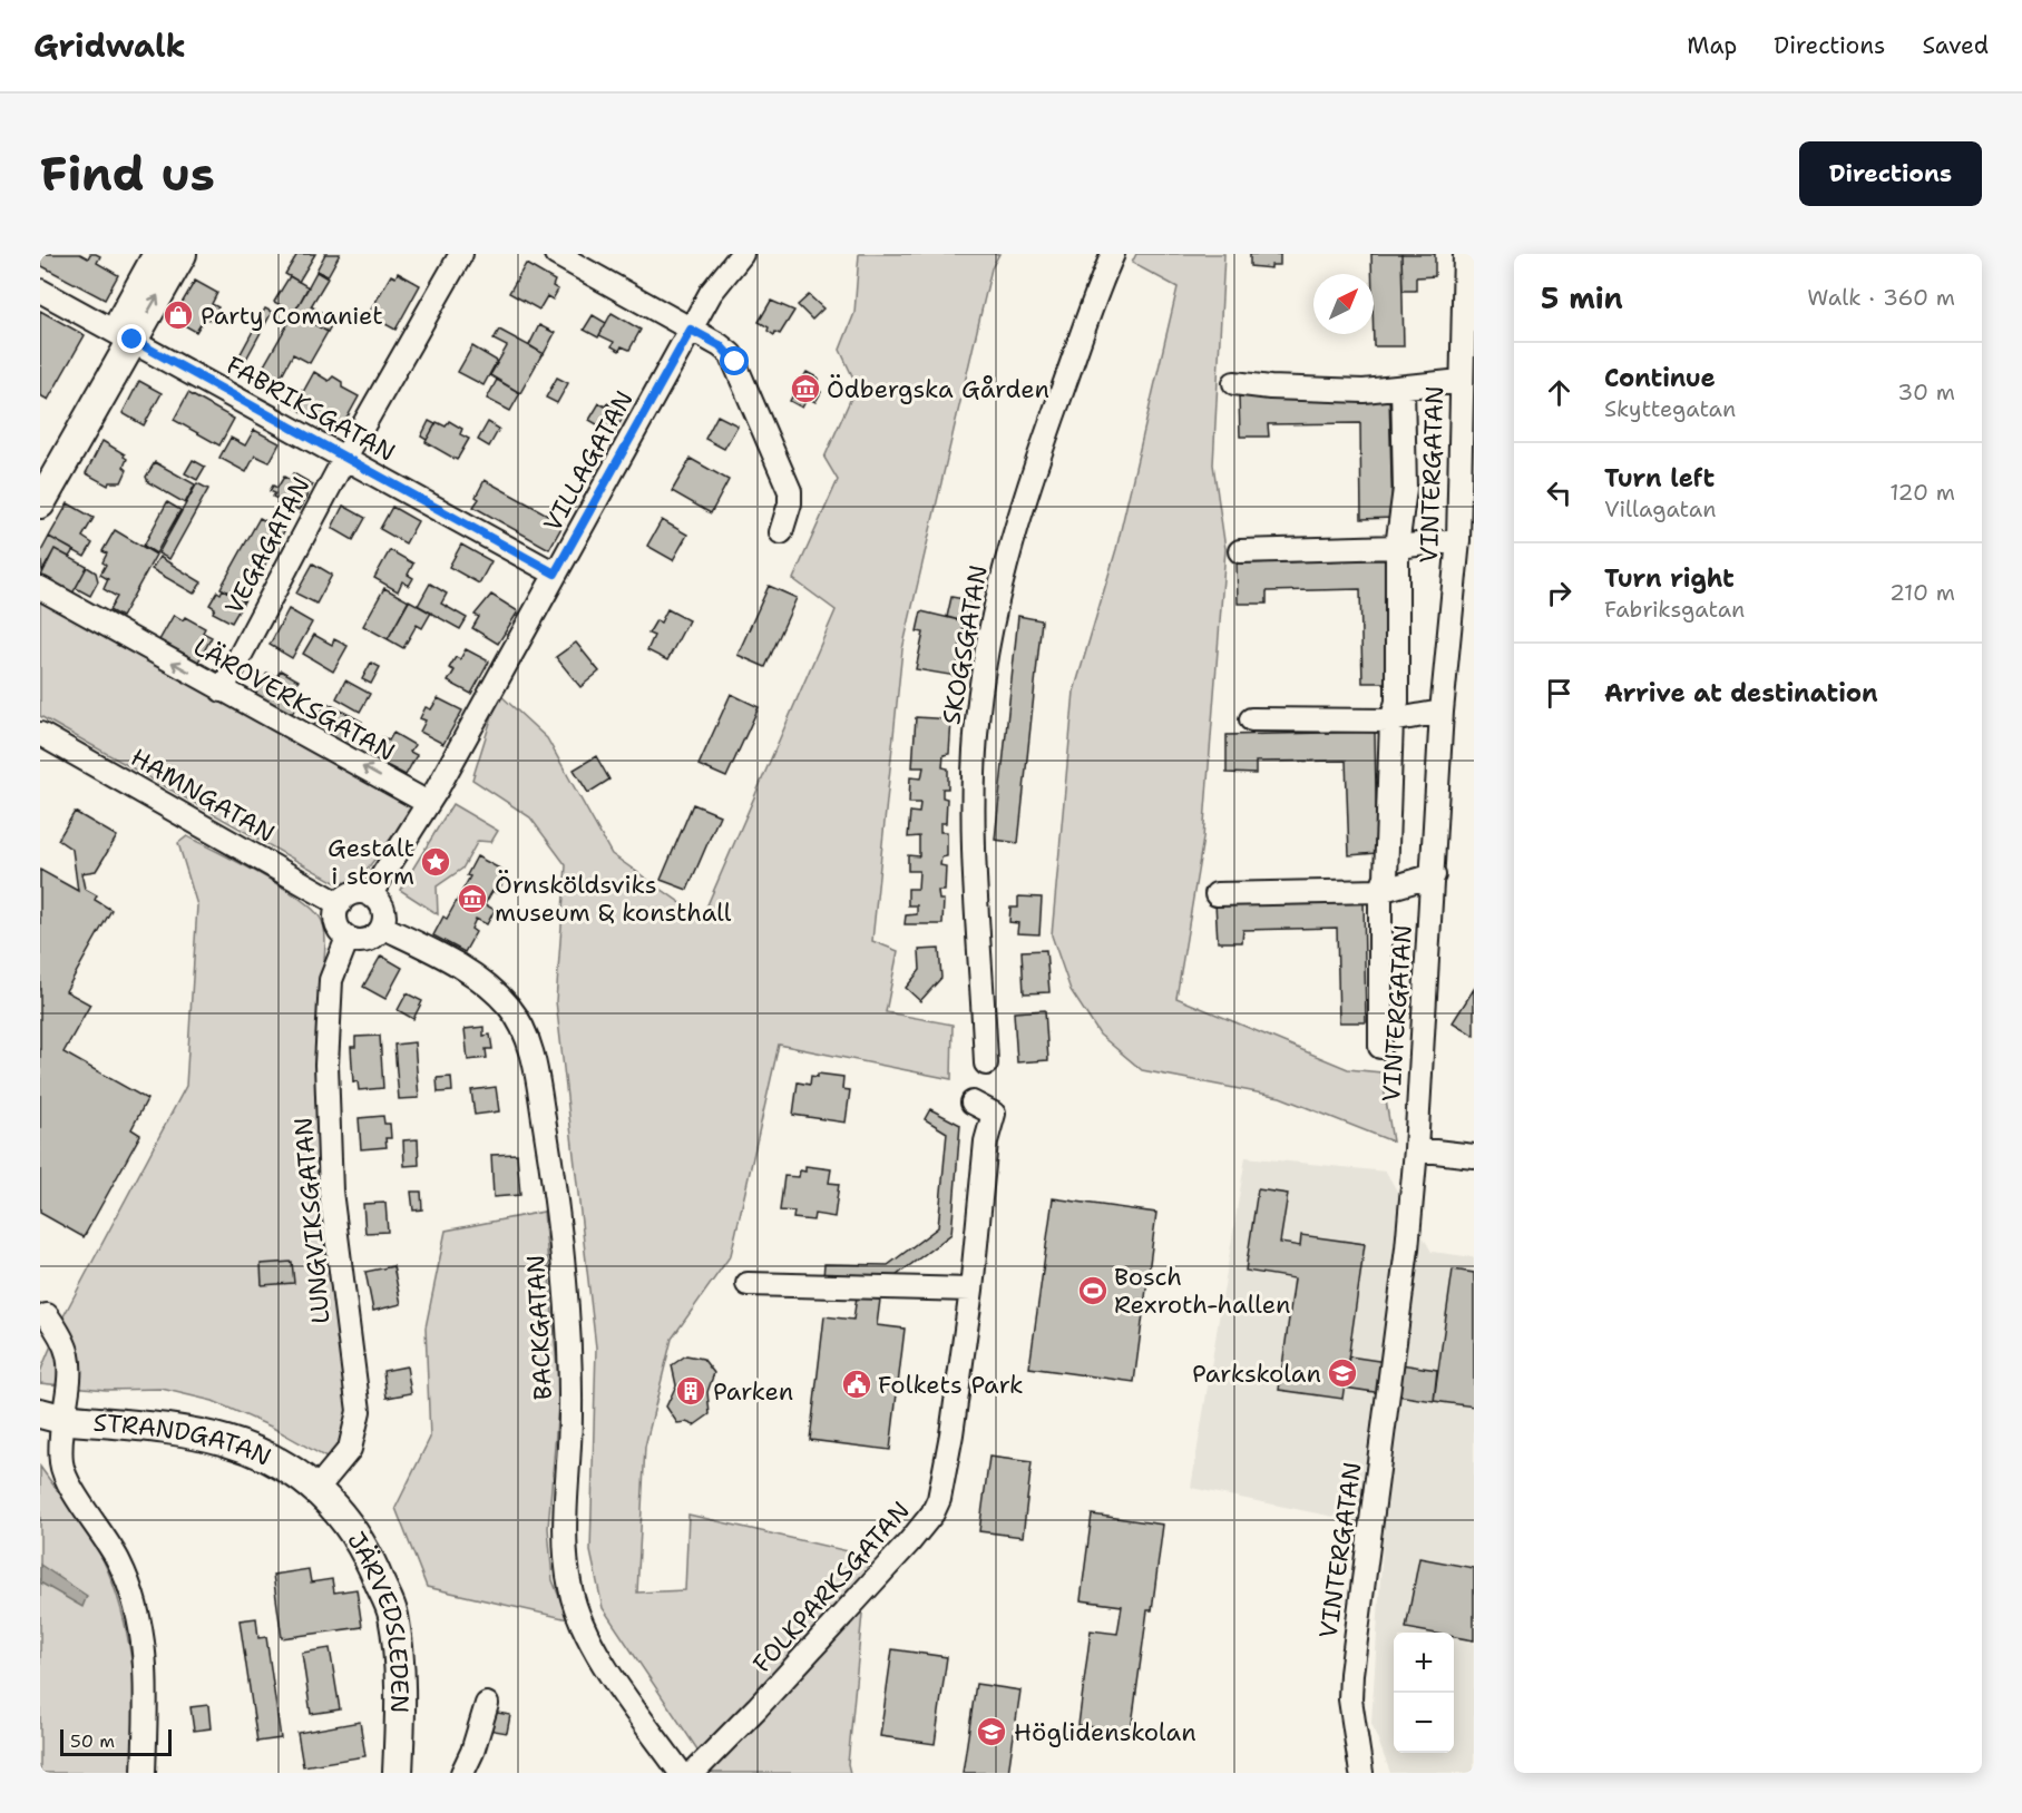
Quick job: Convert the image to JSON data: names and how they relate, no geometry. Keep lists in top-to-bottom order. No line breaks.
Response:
{"streets":{"main road":["STRANDGATAN","JÄRVEDSLEDEN"],"street":["FABRIKSGATAN","VILLAGATAN","VINTERGATAN","VEGAGATAN","SKOGSGATAN","LÄROVERKSGATAN","HAMNGATAN","LUNGVIKSGATAN","BACKGATAN","FOLKPARKSGATAN"]},"crossings":[["FABRIKSGATAN","VILLAGATAN"],["FABRIKSGATAN","VEGAGATAN"],["VILLAGATAN","LÄROVERKSGATAN"],["VEGAGATAN","LÄROVERKSGATAN"],["HAMNGATAN","LUNGVIKSGATAN"],["HAMNGATAN","BACKGATAN"],["LUNGVIKSGATAN","BACKGATAN"],["LUNGVIKSGATAN","STRANDGATAN"],["LUNGVIKSGATAN","JÄRVEDSLEDEN"],["STRANDGATAN","JÄRVEDSLEDEN"]],"one_way":["LÄROVERKSGATAN"],"places":{"shop":["Party Comaniet"],"museum":["Ödbergska Gården","Örnsköldsviks museum & konsthall"],"place":["Gestalt i storm"],"sports":["Bosch Rexroth-hallen"],"school or university":["Parkskolan","Höglidenskolan"],"public building":["Folkets Park"],"building":["Parken"]},"scale_bar":"50 m","north":"top right","page":{"header":"Gridwalk","nav":["Map","Directions","Saved"],"buttons":"Directions","title":"Find us","heading":["5 min","Walk · 360 m"],"list":[["Continue","Skyttegatan","30 m"],["Turn left","Villagatan","120 m"],["Turn right","Fabriksgatan","210 m"],"Arrive at destination"],"map_buttons":["+","−"],"scale":"50 m"}}
